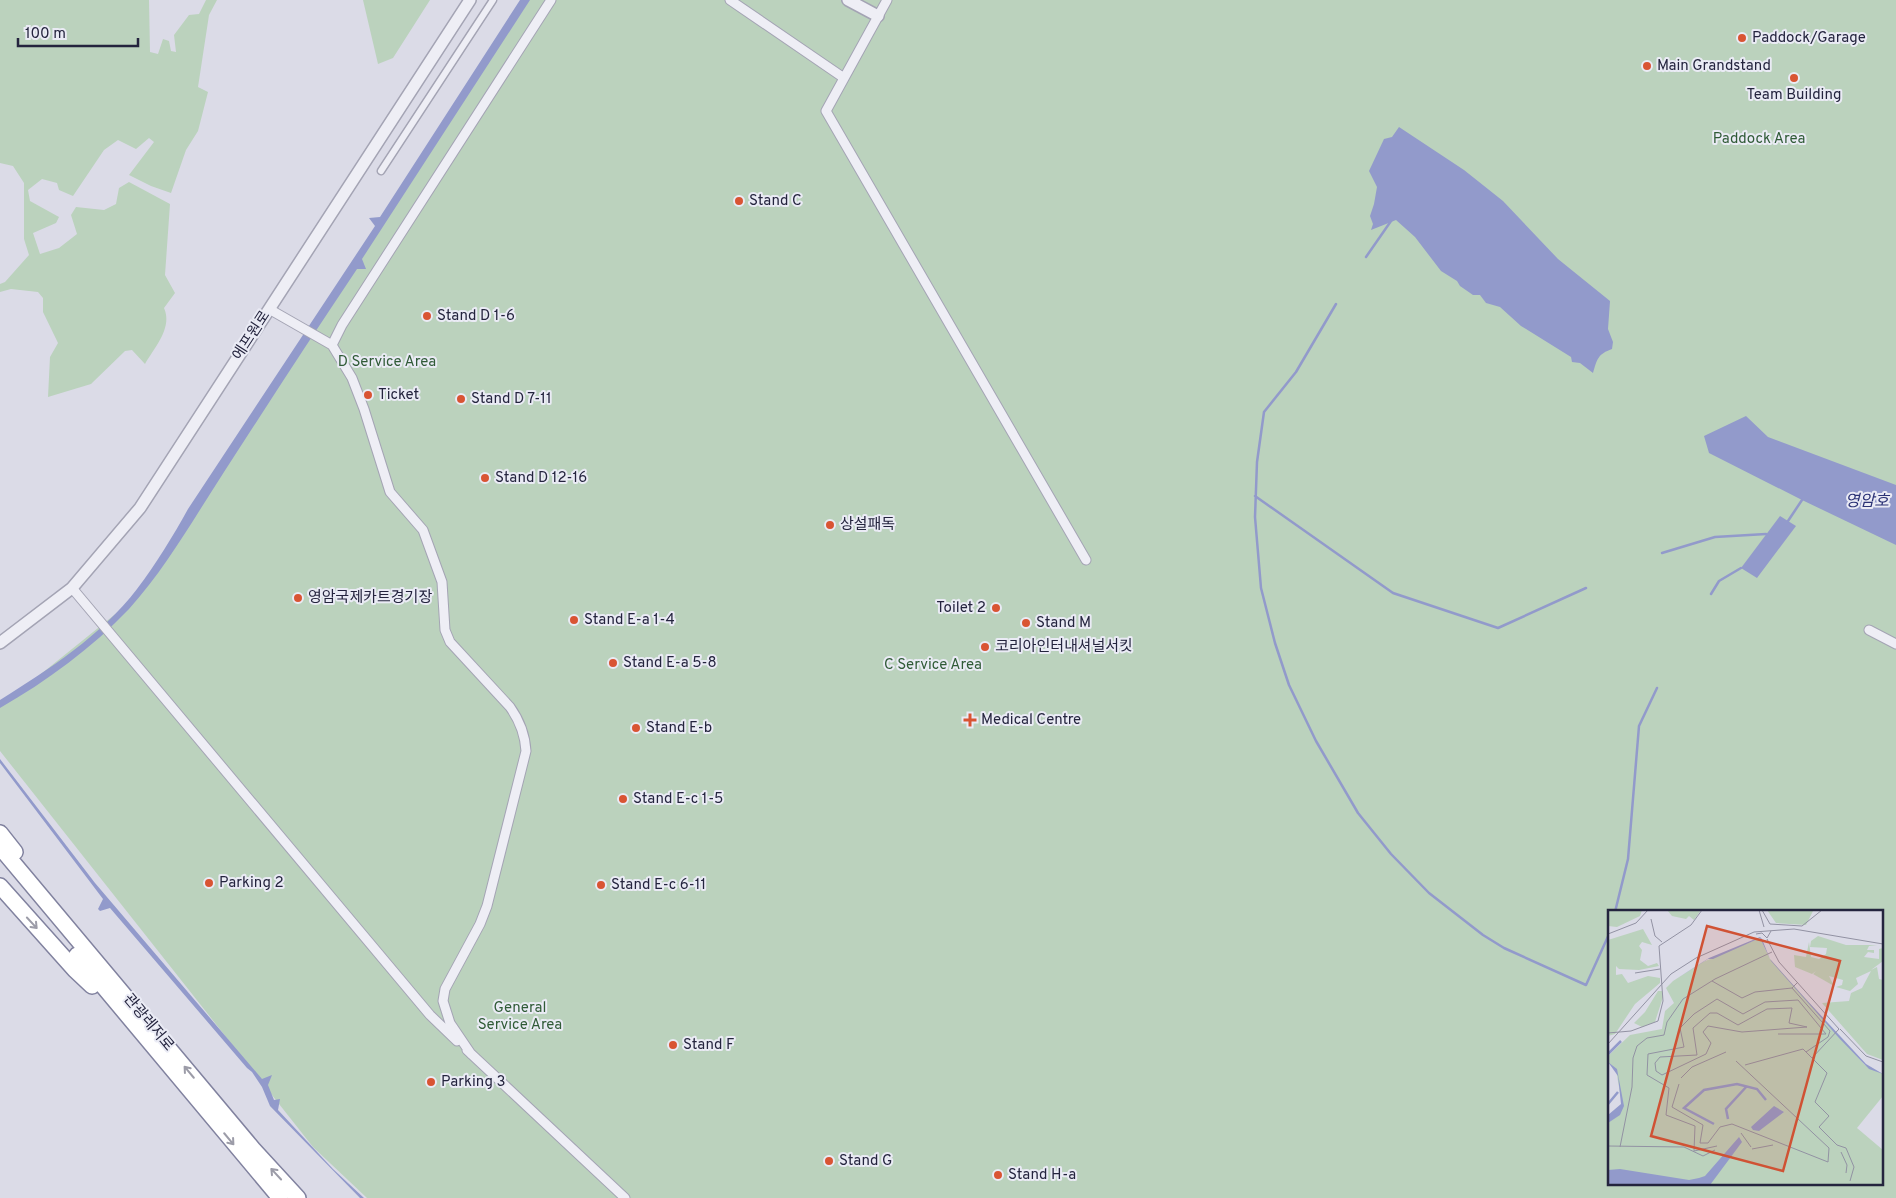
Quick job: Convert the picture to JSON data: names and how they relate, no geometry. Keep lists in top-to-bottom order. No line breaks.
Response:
{"streets":{"highway":["관광레저로"],"street":["에프원로"]},"water":["영암호"],"parks":["Paddock Area","D Service Area","C Service Area","General Service Area"],"places":{"other":["Paddock/Garage","Main Grandstand","Team Building","Stand C","Stand D 1-6","Ticket","Stand D 7-11","Stand D 12-16","상설패독","영암국제카트경기장","Toilet 2","Stand E-a 1-4","Stand M","코리아인터내셔널서킷","Stand E-a 5-8","Stand E-b","Stand E-c 1-5","Parking 2","Stand E-c 6-11","Stand F","Parking 3","Stand G","Stand H-a"],"health":["Medical Centre"]},"scale_bar":"100 m"}
